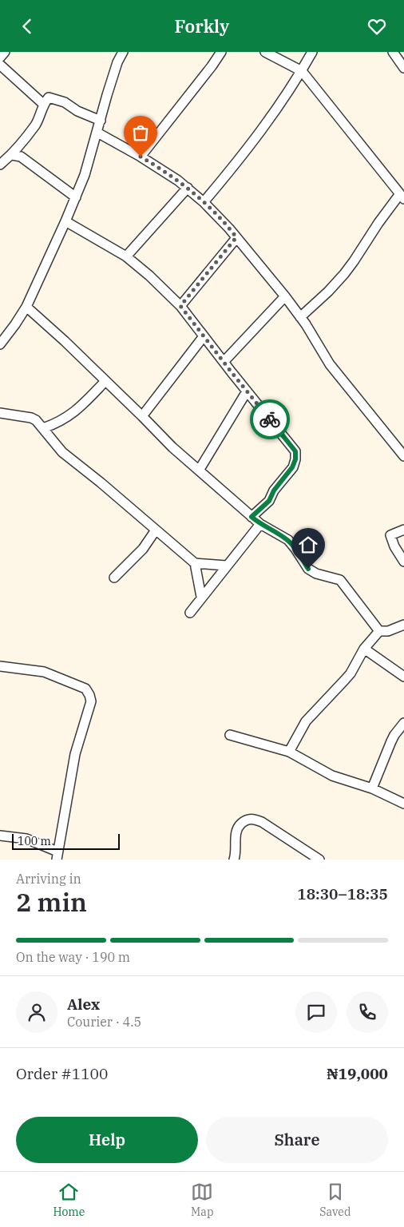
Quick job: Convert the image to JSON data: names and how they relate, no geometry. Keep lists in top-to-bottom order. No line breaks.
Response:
{"scale_bar":"100 m","page":{"header":"Forkly","scale":"100 m","heading":["2 min","Arriving in","18:30–18:35"],"panel":["Alex","Courier · 4.5","Order #1100","₦19,000"],"bar":"On the way · 190 m","buttons":["Help","Share"],"tabs":["Home","Map","Saved"]}}
